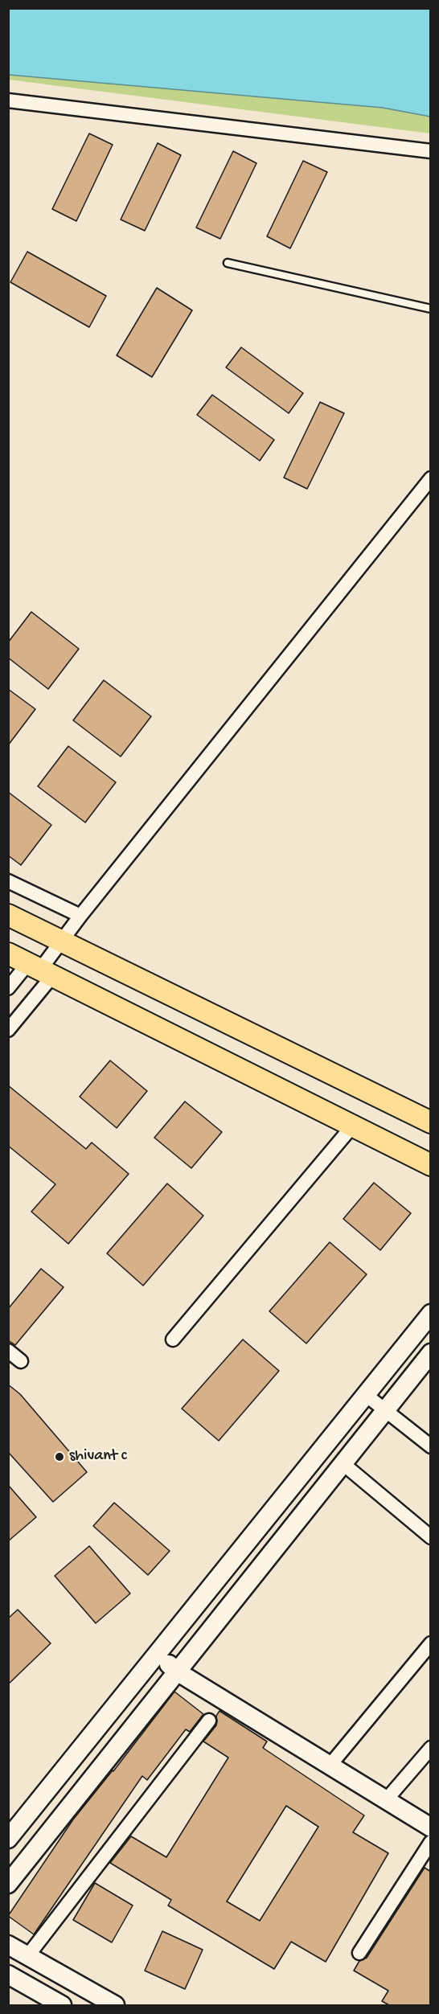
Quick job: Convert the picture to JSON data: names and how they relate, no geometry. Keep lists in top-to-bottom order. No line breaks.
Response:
{"places":["shivant c"]}
